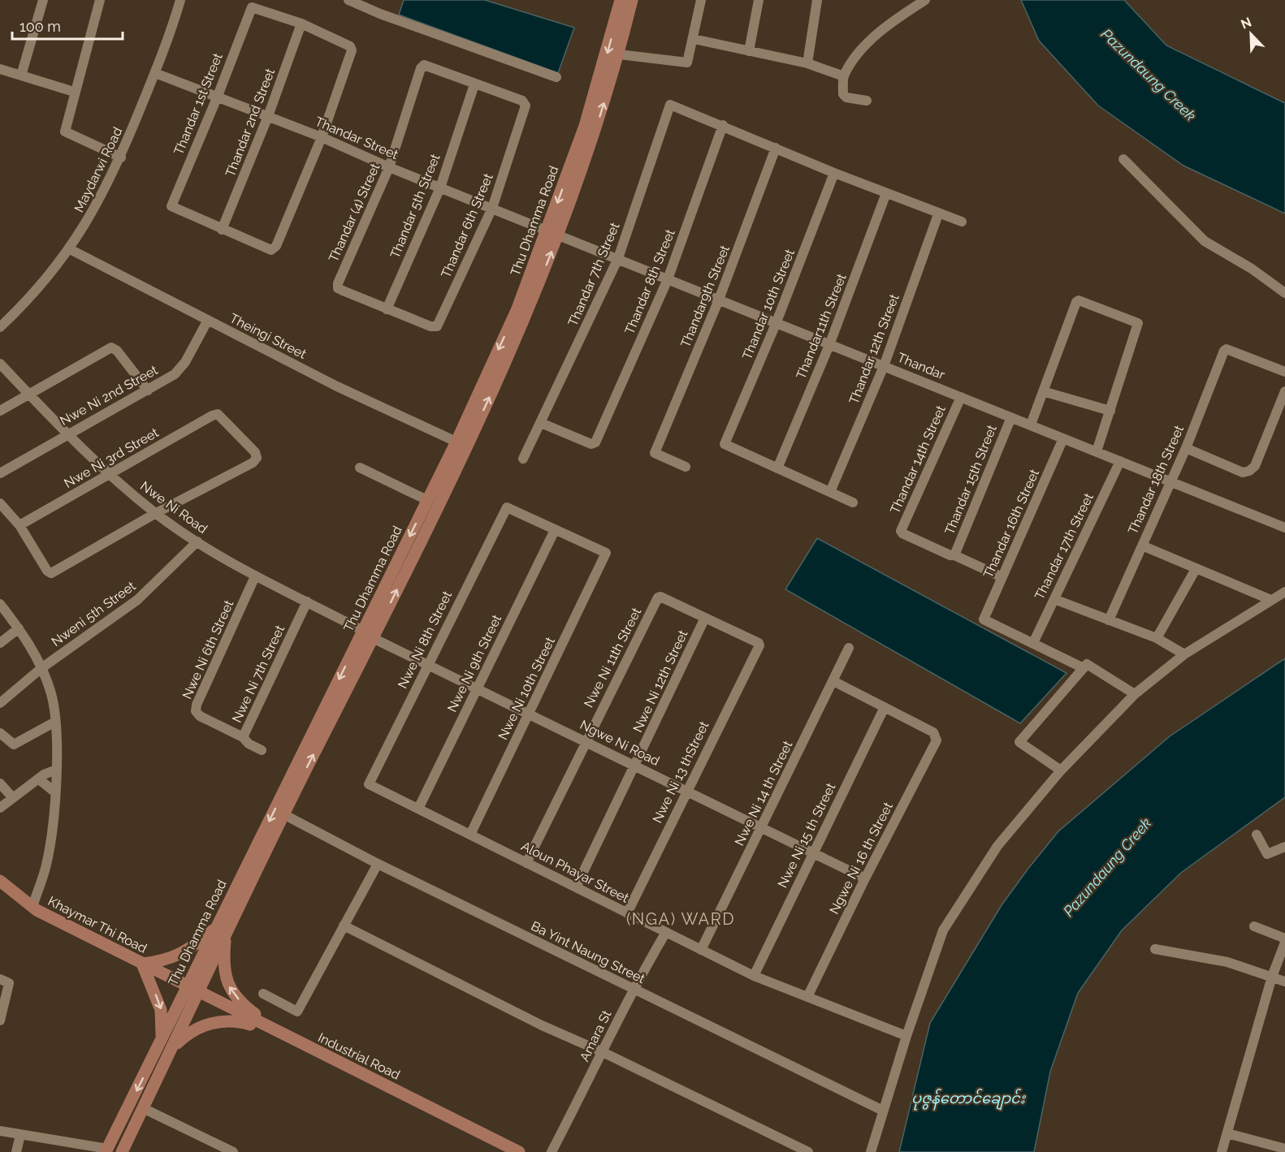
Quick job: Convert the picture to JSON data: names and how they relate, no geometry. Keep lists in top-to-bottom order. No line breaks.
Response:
{"streets":{"main road":["Thu Dhamma Road","Khaymar Thi Road","Industrial Road"],"street":["Thandar 1st Street","Thandar 2nd Street","Thandar Street","Maydarwi Road","Thandar 5th Street","Thandar (4) Street","Thandar 6th Street","Thandar 7th Street","Thandar 8th Street","Thandar9th Street","Thandar 10th Street","Thandar11th Street","Theingi Street","Thandar 12th Street","Thandar","Nwe Ni 2nd Street","Nwe Ni 3rd Street","Thandar 14th Street","Thandar 15th Street","Thandar 18th Street","Nwe Ni Road","Thandar 16th Street","Thandar 17th Street","Nweni 5th Street","Nwe Ni 8th Street","Nwe Ni 6th Street","Nwe Ni 11th Street","Nwe Ni 9th Street","Nwe Ni 7th Street","Nwe Ni 12th Street","Nwe Ni 10th Street","Ngwe Ni Road","Nwe Ni 13 thStreet","Nwe Ni 14 th Street","Nwe Ni 15 th Street","Ngwe Ni 16 th Street","Aloun Phayar Street","Ba Yint Naung Street","Amara St"]},"crossings":[["Thandar 1st Street","Thandar 2nd Street"],["Thandar 1st Street","Thandar Street"],["Thandar 2nd Street","Thandar Street"],["Thandar Street","Maydarwi Road"],["Thandar Street","Thandar 5th Street"],["Thandar Street","Thandar (4) Street"],["Thandar Street","Thu Dhamma Road"],["Thandar Street","Thandar 6th Street"],["Thandar Street","Thandar"],["Maydarwi Road","Theingi Street"],["Thandar 5th Street","Thandar (4) Street"],["Thandar 5th Street","Thandar 6th Street"],["Thandar (4) Street","Thandar 6th Street"],["Thu Dhamma Road","Theingi Street"],["Thu Dhamma Road","Thandar"],["Thu Dhamma Road","Nwe Ni Road"],["Thu Dhamma Road","Ngwe Ni Road"],["Thu Dhamma Road","Khaymar Thi Road"],["Thu Dhamma Road","Ba Yint Naung Street"],["Thu Dhamma Road","Industrial Road"],["Thandar 7th Street","Thandar 8th Street"],["Thandar 7th Street","Thandar"],["Thandar 8th Street","Thandar"],["Thandar9th Street","Thandar"],["Thandar 10th Street","Thandar11th Street"],["Thandar 10th Street","Thandar"],["Thandar11th Street","Thandar"],["Theingi Street","Nwe Ni 2nd Street"],["Thandar 12th Street","Thandar"],["Thandar","Thandar 14th Street"],["Thandar","Thandar 15th Street"],["Thandar","Thandar 18th Street"],["Thandar","Thandar 16th Street"],["Thandar","Thandar 17th Street"],["Nwe Ni 2nd Street","Nwe Ni Road"],["Nwe Ni 3rd Street","Nwe Ni Road"],["Thandar 14th Street","Thandar 15th Street"],["Nwe Ni Road","Nweni 5th Street"],["Nwe Ni Road","Nwe Ni 6th Street"],["Nwe Ni Road","Nwe Ni 7th Street"],["Nwe Ni Road","Ngwe Ni Road"],["Thandar 16th Street","Thandar 17th Street"],["Nwe Ni 8th Street","Nwe Ni 9th Street"],["Nwe Ni 8th Street","Nwe Ni 10th Street"],["Nwe Ni 8th Street","Ngwe Ni Road"],["Nwe Ni 8th Street","Aloun Phayar Street"],["Nwe Ni 6th Street","Nwe Ni 7th Street"],["Nwe Ni 11th Street","Nwe Ni 12th Street"],["Nwe Ni 11th Street","Ngwe Ni Road"],["Nwe Ni 11th Street","Nwe Ni 13 thStreet"],["Nwe Ni 11th Street","Aloun Phayar Street"],["Nwe Ni 9th Street","Nwe Ni 10th Street"],["Nwe Ni 9th Street","Ngwe Ni Road"],["Nwe Ni 9th Street","Aloun Phayar Street"],["Nwe Ni 12th Street","Ngwe Ni Road"],["Nwe Ni 12th Street","Nwe Ni 13 thStreet"],["Nwe Ni 12th Street","Aloun Phayar Street"],["Nwe Ni 10th Street","Ngwe Ni Road"],["Nwe Ni 10th Street","Aloun Phayar Street"],["Ngwe Ni Road","Nwe Ni 13 thStreet"],["Ngwe Ni Road","Nwe Ni 14 th Street"],["Ngwe Ni Road","Nwe Ni 15 th Street"],["Ngwe Ni Road","Ngwe Ni 16 th Street"],["Nwe Ni 13 thStreet","Aloun Phayar Street"],["Nwe Ni 14 th Street","Aloun Phayar Street"],["Nwe Ni 15 th Street","Ngwe Ni 16 th Street"],["Nwe Ni 15 th Street","Aloun Phayar Street"],["Ngwe Ni 16 th Street","Aloun Phayar Street"],["Aloun Phayar Street","Amara St"],["Khaymar Thi Road","Industrial Road"],["Ba Yint Naung Street","Amara St"]],"districts":["(NGA) WARD"],"water":["Pazundaung Creek","ပုဇွန်တောင်ချောင်း"],"scale_bar":"100 m","north":"top left"}
